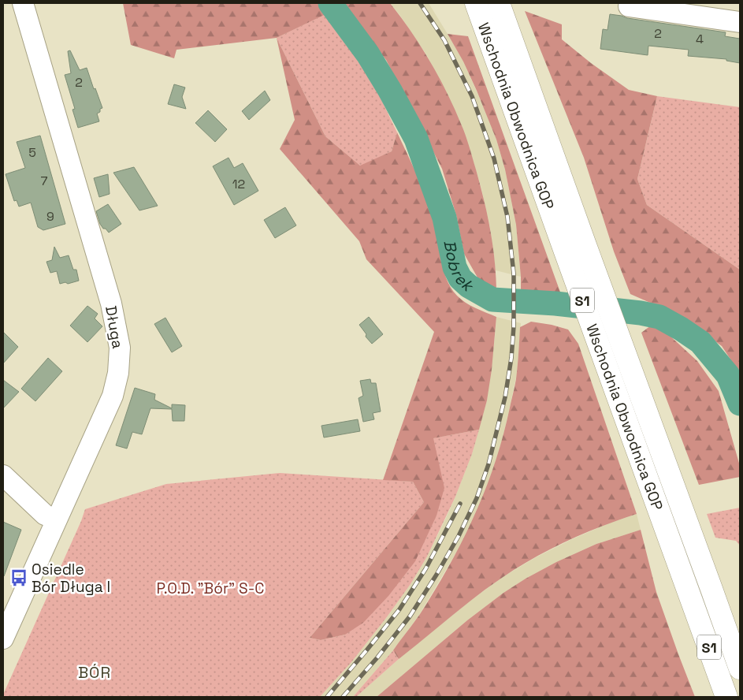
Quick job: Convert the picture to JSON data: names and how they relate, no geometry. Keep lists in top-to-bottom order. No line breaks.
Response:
{"streets":{"highway":["Wschodnia Obwodnica GOP","S1"],"street":["Długa"]},"districts":["BÓR"],"water":["Bobrek"],"parks":["P.O.D. \"Bór\" S-C"],"places":{"bus stop":["Osiedle Bór Długa I"]},"house_numbers":["2","4","2","5","7","12","9"]}
